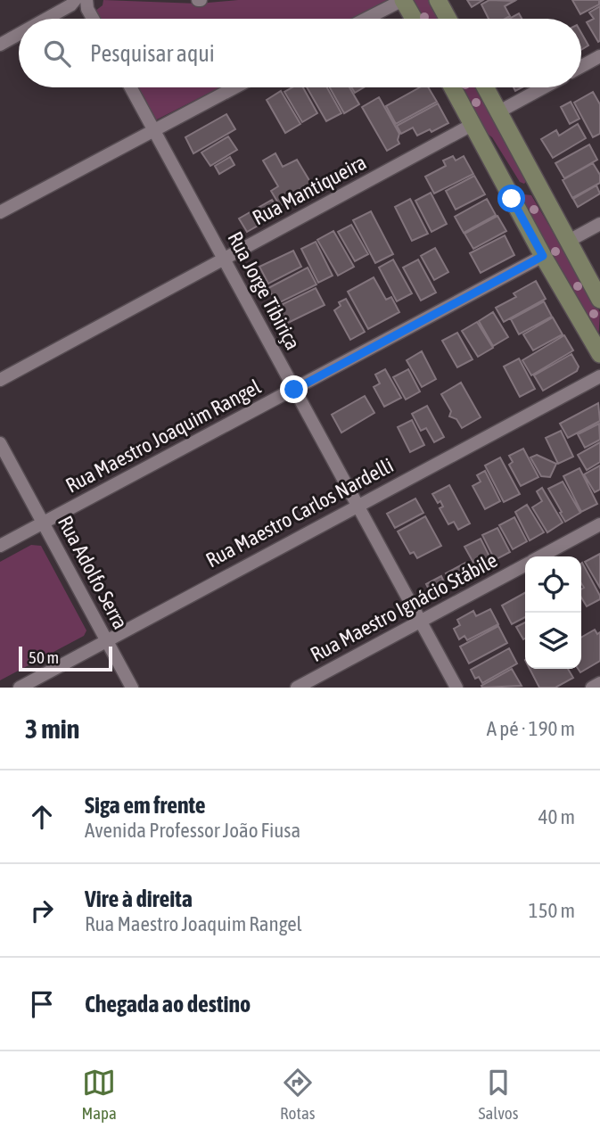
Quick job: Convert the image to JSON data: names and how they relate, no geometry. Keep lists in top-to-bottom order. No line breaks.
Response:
{"streets":{"street":["Rua Mantiqueira","Rua Jorge Tibiriça","Rua Maestro Joaquim Rangel","Rua Maestro Carlos Nardelli","Rua Adolfo Serra","Rua Maestro Ignácio Stábile"]},"crossings":[["Rua Mantiqueira","Rua Jorge Tibiriça"],["Rua Jorge Tibiriça","Rua Maestro Joaquim Rangel"],["Rua Jorge Tibiriça","Rua Maestro Carlos Nardelli"],["Rua Jorge Tibiriça","Rua Maestro Ignácio Stábile"],["Rua Maestro Joaquim Rangel","Rua Adolfo Serra"],["Rua Maestro Carlos Nardelli","Rua Adolfo Serra"]],"scale_bar":"50 m","page":{"search":"Pesquisar aqui","scale":"50 m","heading":["3 min","A pé · 190 m"],"list":[["Siga em frente","Avenida Professor João Fiusa","40 m"],["Vire à direita","Rua Maestro Joaquim Rangel","150 m"],"Chegada ao destino"],"nav":["Mapa","Rotas","Salvos"]}}
